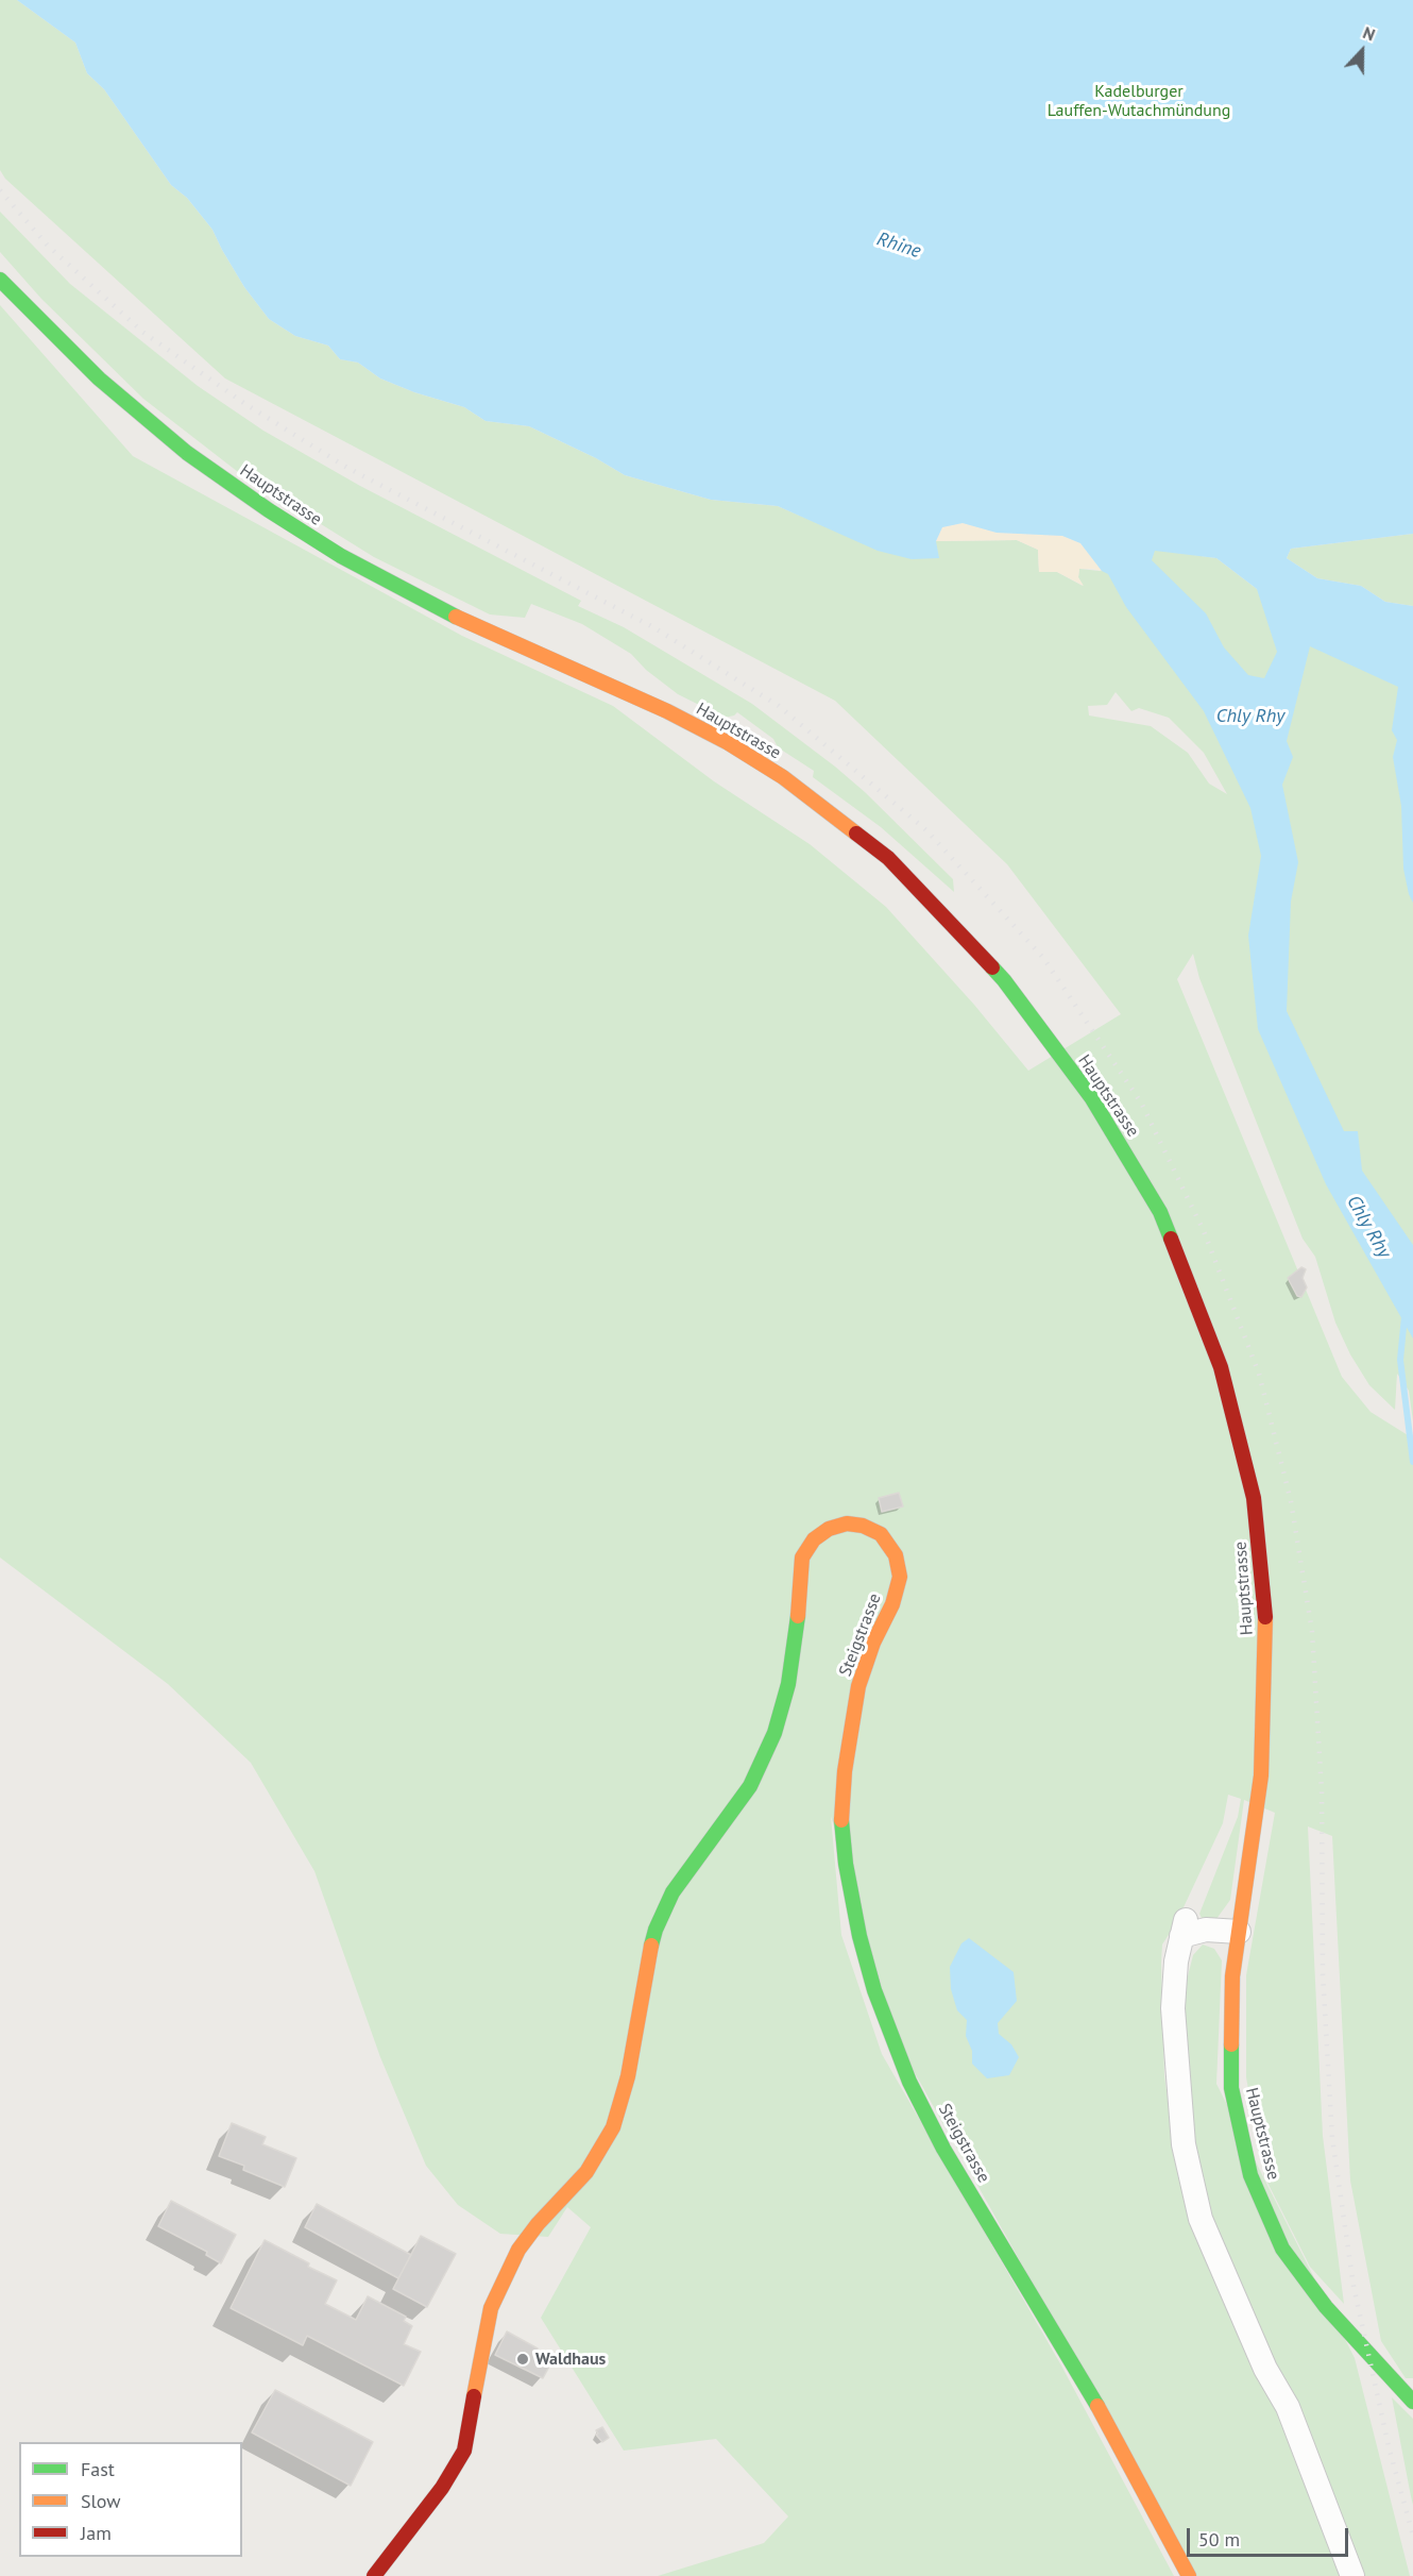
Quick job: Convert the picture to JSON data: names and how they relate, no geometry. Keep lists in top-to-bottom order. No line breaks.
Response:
{"streets":{"main road":["Hauptstrasse","Steigstrasse"]},"water":["Rhine","Chly Rhy"],"parks":["Kadelburger Lauffen-Wutachmündung"],"places":["Waldhaus"],"legend":["Fast","Slow","Jam"],"scale_bar":"50 m","north":"top"}
